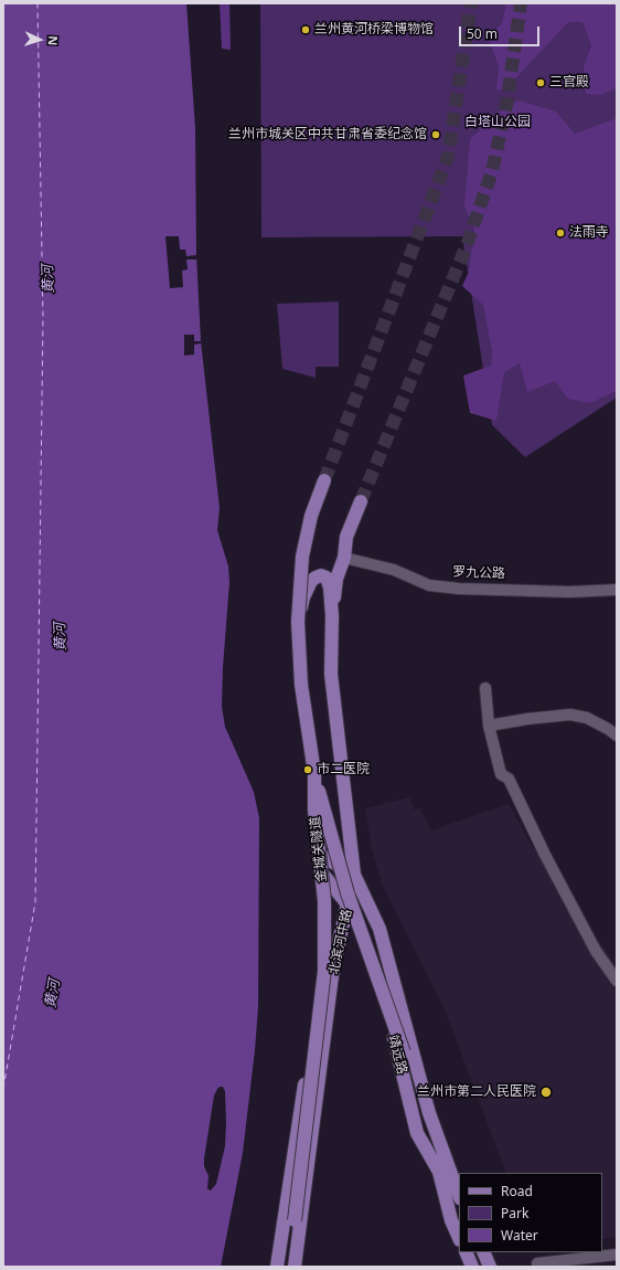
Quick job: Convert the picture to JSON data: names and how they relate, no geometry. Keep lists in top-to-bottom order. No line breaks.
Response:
{"streets":{"main road":["金城关隧道","北滨河中路","靖远路"],"street":["罗九公路"]},"crossings":[["北滨河中路","靖远路"]],"water":["黄河"],"parks":["白塔山公园"],"places":["兰州黄河桥梁博物馆","三官殿","兰州市城关区中共甘肃省委纪念馆","法雨寺","市二医院","兰州市第二人民医院"],"legend":["Road","Park","Water"],"scale_bar":"50 m","north":"right"}
